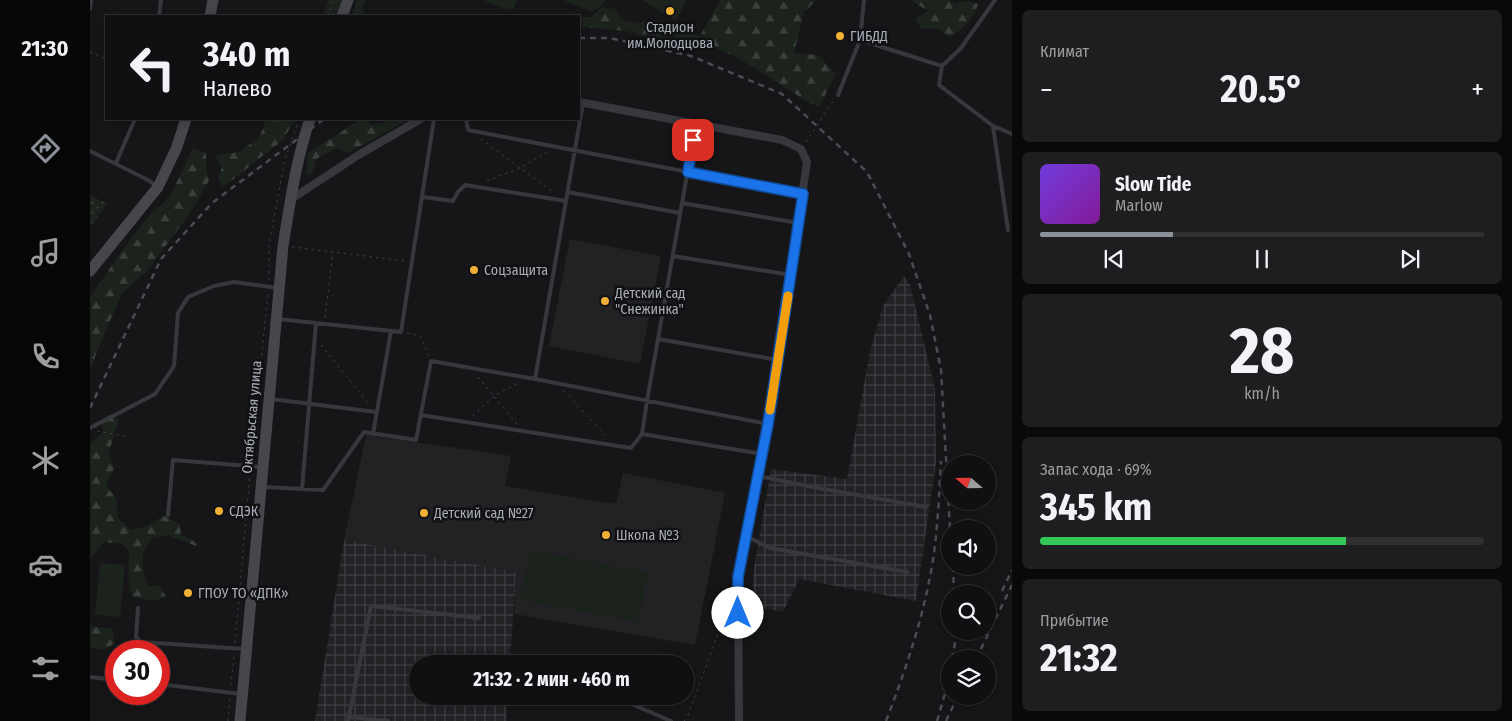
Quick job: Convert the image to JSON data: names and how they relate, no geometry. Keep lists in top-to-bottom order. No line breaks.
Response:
{"streets":{"main road":["Октябрьская улица"]},"places":["Стадион им.Молодцова","ГИБДД","Соцзащита","Детский сад \"Снежинка\"","СДЭК","Детский сад №27","Школа №3","ГПОУ ТО «ДПК»"],"north":"left","page":{"tabs":"21:30","tile":["Климат",["28","km/h"],["Запас хода · 69%","345 km"],["Прибытие","21:32"]],"turn":["340 m","Налево"],"heat":["−","20.5°","+"],"song":["Slow Tide","Marlow"],"limit":"30","trip":"21:32 · 2 мин · 460 m"}}
